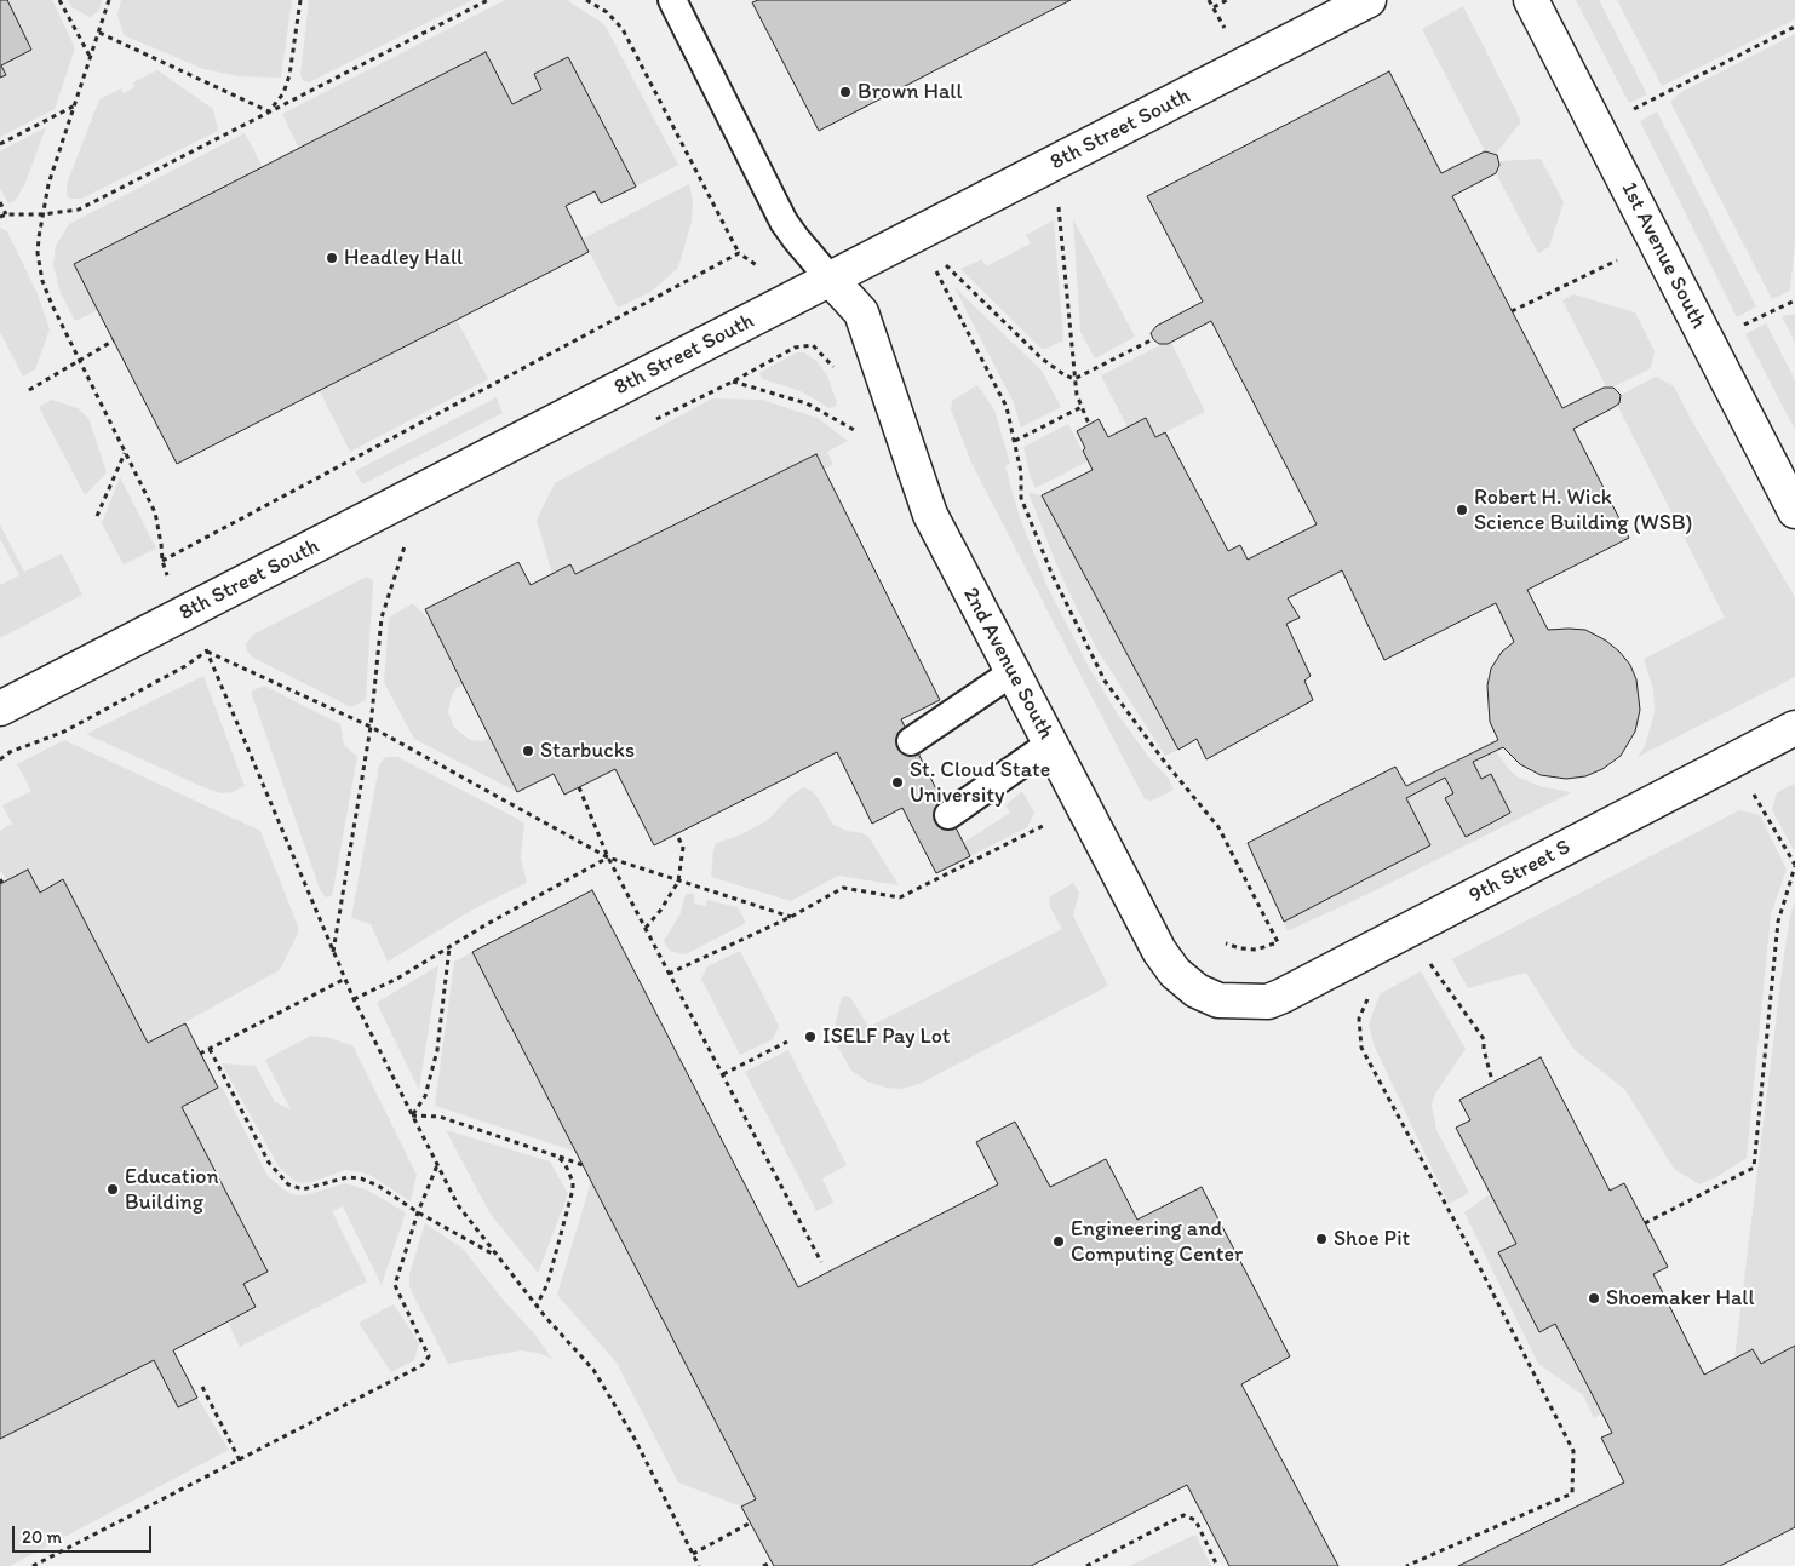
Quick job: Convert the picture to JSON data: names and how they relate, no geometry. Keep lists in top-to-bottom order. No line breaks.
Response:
{"streets":{"street":["8th Street South","1st Avenue South","2nd Avenue South","9th Street S"]},"crossings":[["8th Street South","2nd Avenue South"],["2nd Avenue South","9th Street S"]],"places":["Brown Hall","Headley Hall","Robert H. Wick Science Building (WSB)","Starbucks","St. Cloud State University","ISELF Pay Lot","Education Building","Shoe Pit","Engineering and Computing Center","Shoemaker Hall"],"scale_bar":"20 m"}
